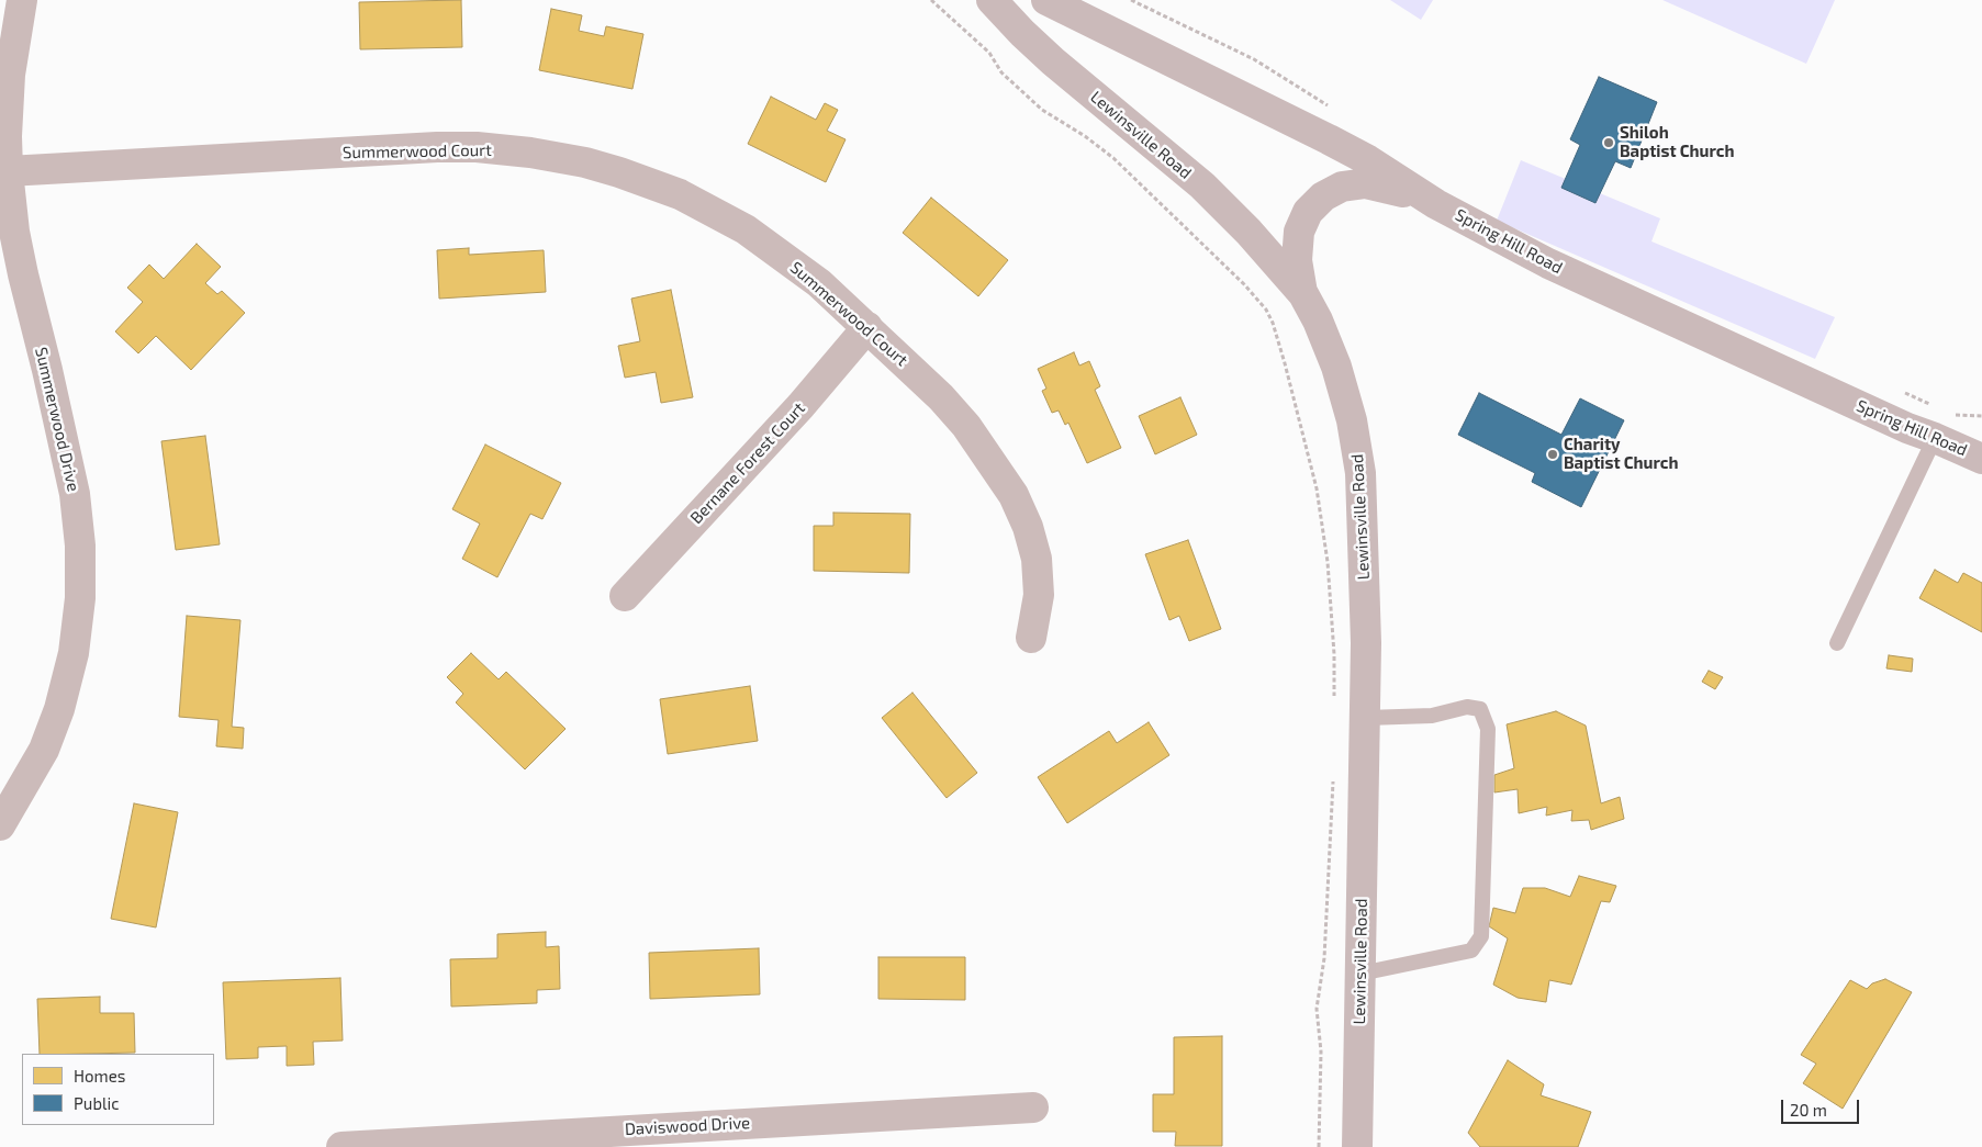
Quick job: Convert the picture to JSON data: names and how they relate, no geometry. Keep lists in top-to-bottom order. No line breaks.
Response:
{"streets":{"main road":["Lewinsville Road","Spring Hill Road"],"street":["Summerwood Court","Summerwood Drive","Bernane Forest Court","Daviswood Drive"]},"crossings":[["Summerwood Court","Summerwood Drive"],["Summerwood Court","Bernane Forest Court"]],"places":["Shiloh Baptist Church","Charity Baptist Church"],"legend":["Homes","Public"],"scale_bar":"20 m"}
